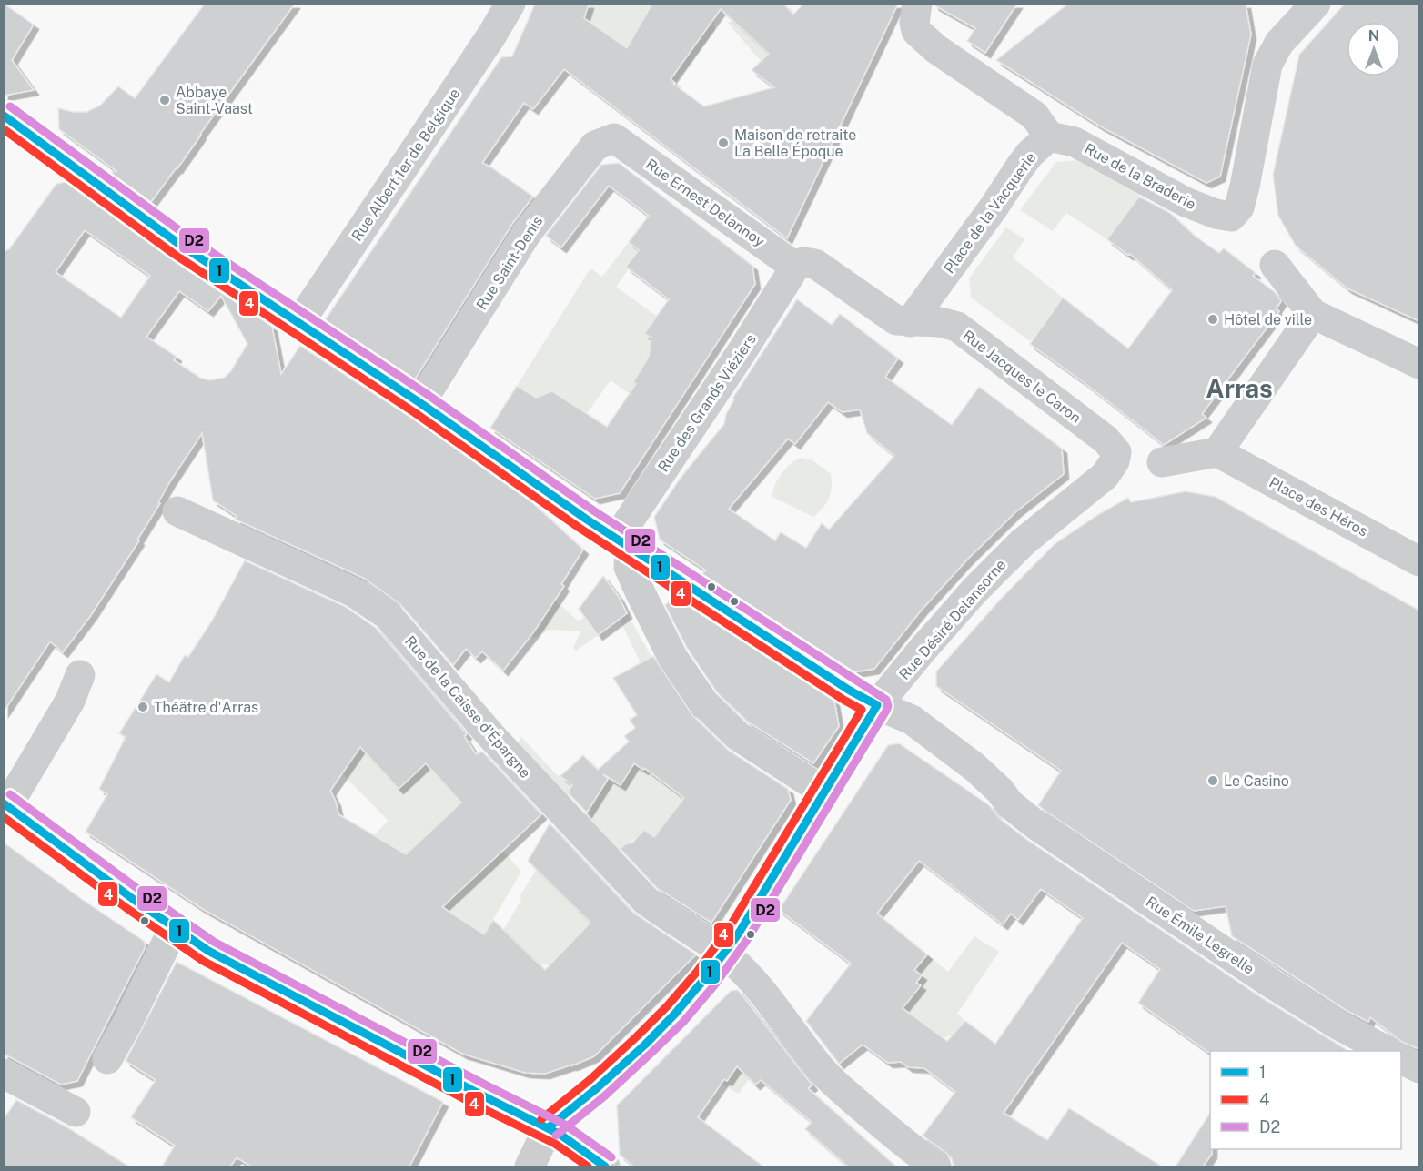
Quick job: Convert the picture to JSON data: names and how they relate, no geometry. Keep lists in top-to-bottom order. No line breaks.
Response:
{"streets":{"street":["Rue Albert 1er de Belgique","Rue de la Braderie","Rue Ernest Delannoy","Place de la Vacquerie","Rue Saint-Denis","Rue Jacques le Caron","Rue des Grands Viéziers","Place des Héros","Rue Désiré Delansorne","Rue de la Caisse d'Épargne","Rue Émile Legrelle"]},"crossings":[["Rue Albert 1er de Belgique","Rue Émile Legrelle"],["Rue de la Braderie","Place de la Vacquerie"],["Rue Ernest Delannoy","Rue Saint-Denis"],["Rue Ernest Delannoy","Rue des Grands Viéziers"],["Place de la Vacquerie","Rue Jacques le Caron"],["Rue Saint-Denis","Rue Émile Legrelle"],["Rue Jacques le Caron","Rue Désiré Delansorne"],["Rue des Grands Viéziers","Rue Émile Legrelle"],["Rue Désiré Delansorne","Rue de la Caisse d'Épargne"],["Rue Désiré Delansorne","Rue Émile Legrelle"]],"districts":["Arras"],"places":["Abbaye Saint-Vaast","Maison de retraite La Belle Époque","Hôtel de ville","Théâtre d'Arras","Le Casino"],"lines":["transit line D2","transit line 1","transit line 4"],"legend":["1","4","D2"],"north":"top"}
